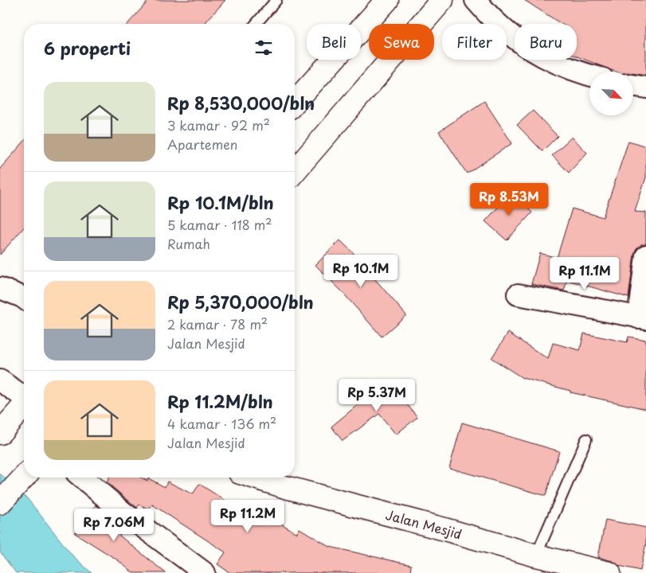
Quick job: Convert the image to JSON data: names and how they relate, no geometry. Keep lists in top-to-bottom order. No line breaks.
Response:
{"streets":{"main road":["Jalan Mesjid"]},"north":"bottom right","page":{"chip":["Beli","Sewa","Filter","Baru"],"heading":"6 properti","list":[{"name":"Rp 8,530,000/bln","note":"3 kamar · 92 m² · Apartemen"},{"name":"Rp 10.1M/bln","note":"5 kamar · 118 m² · Rumah"},{"name":"Rp 5,370,000/bln","note":"2 kamar · 78 m² · Jalan Mesjid"},{"name":"Rp 11.2M/bln","note":"4 kamar · 136 m² · Jalan Mesjid"}],"price":["Rp 8.53M","Rp 10.1M","Rp 11.1M","Rp 5.37M","Rp 11.2M","Rp 7.06M"]}}
